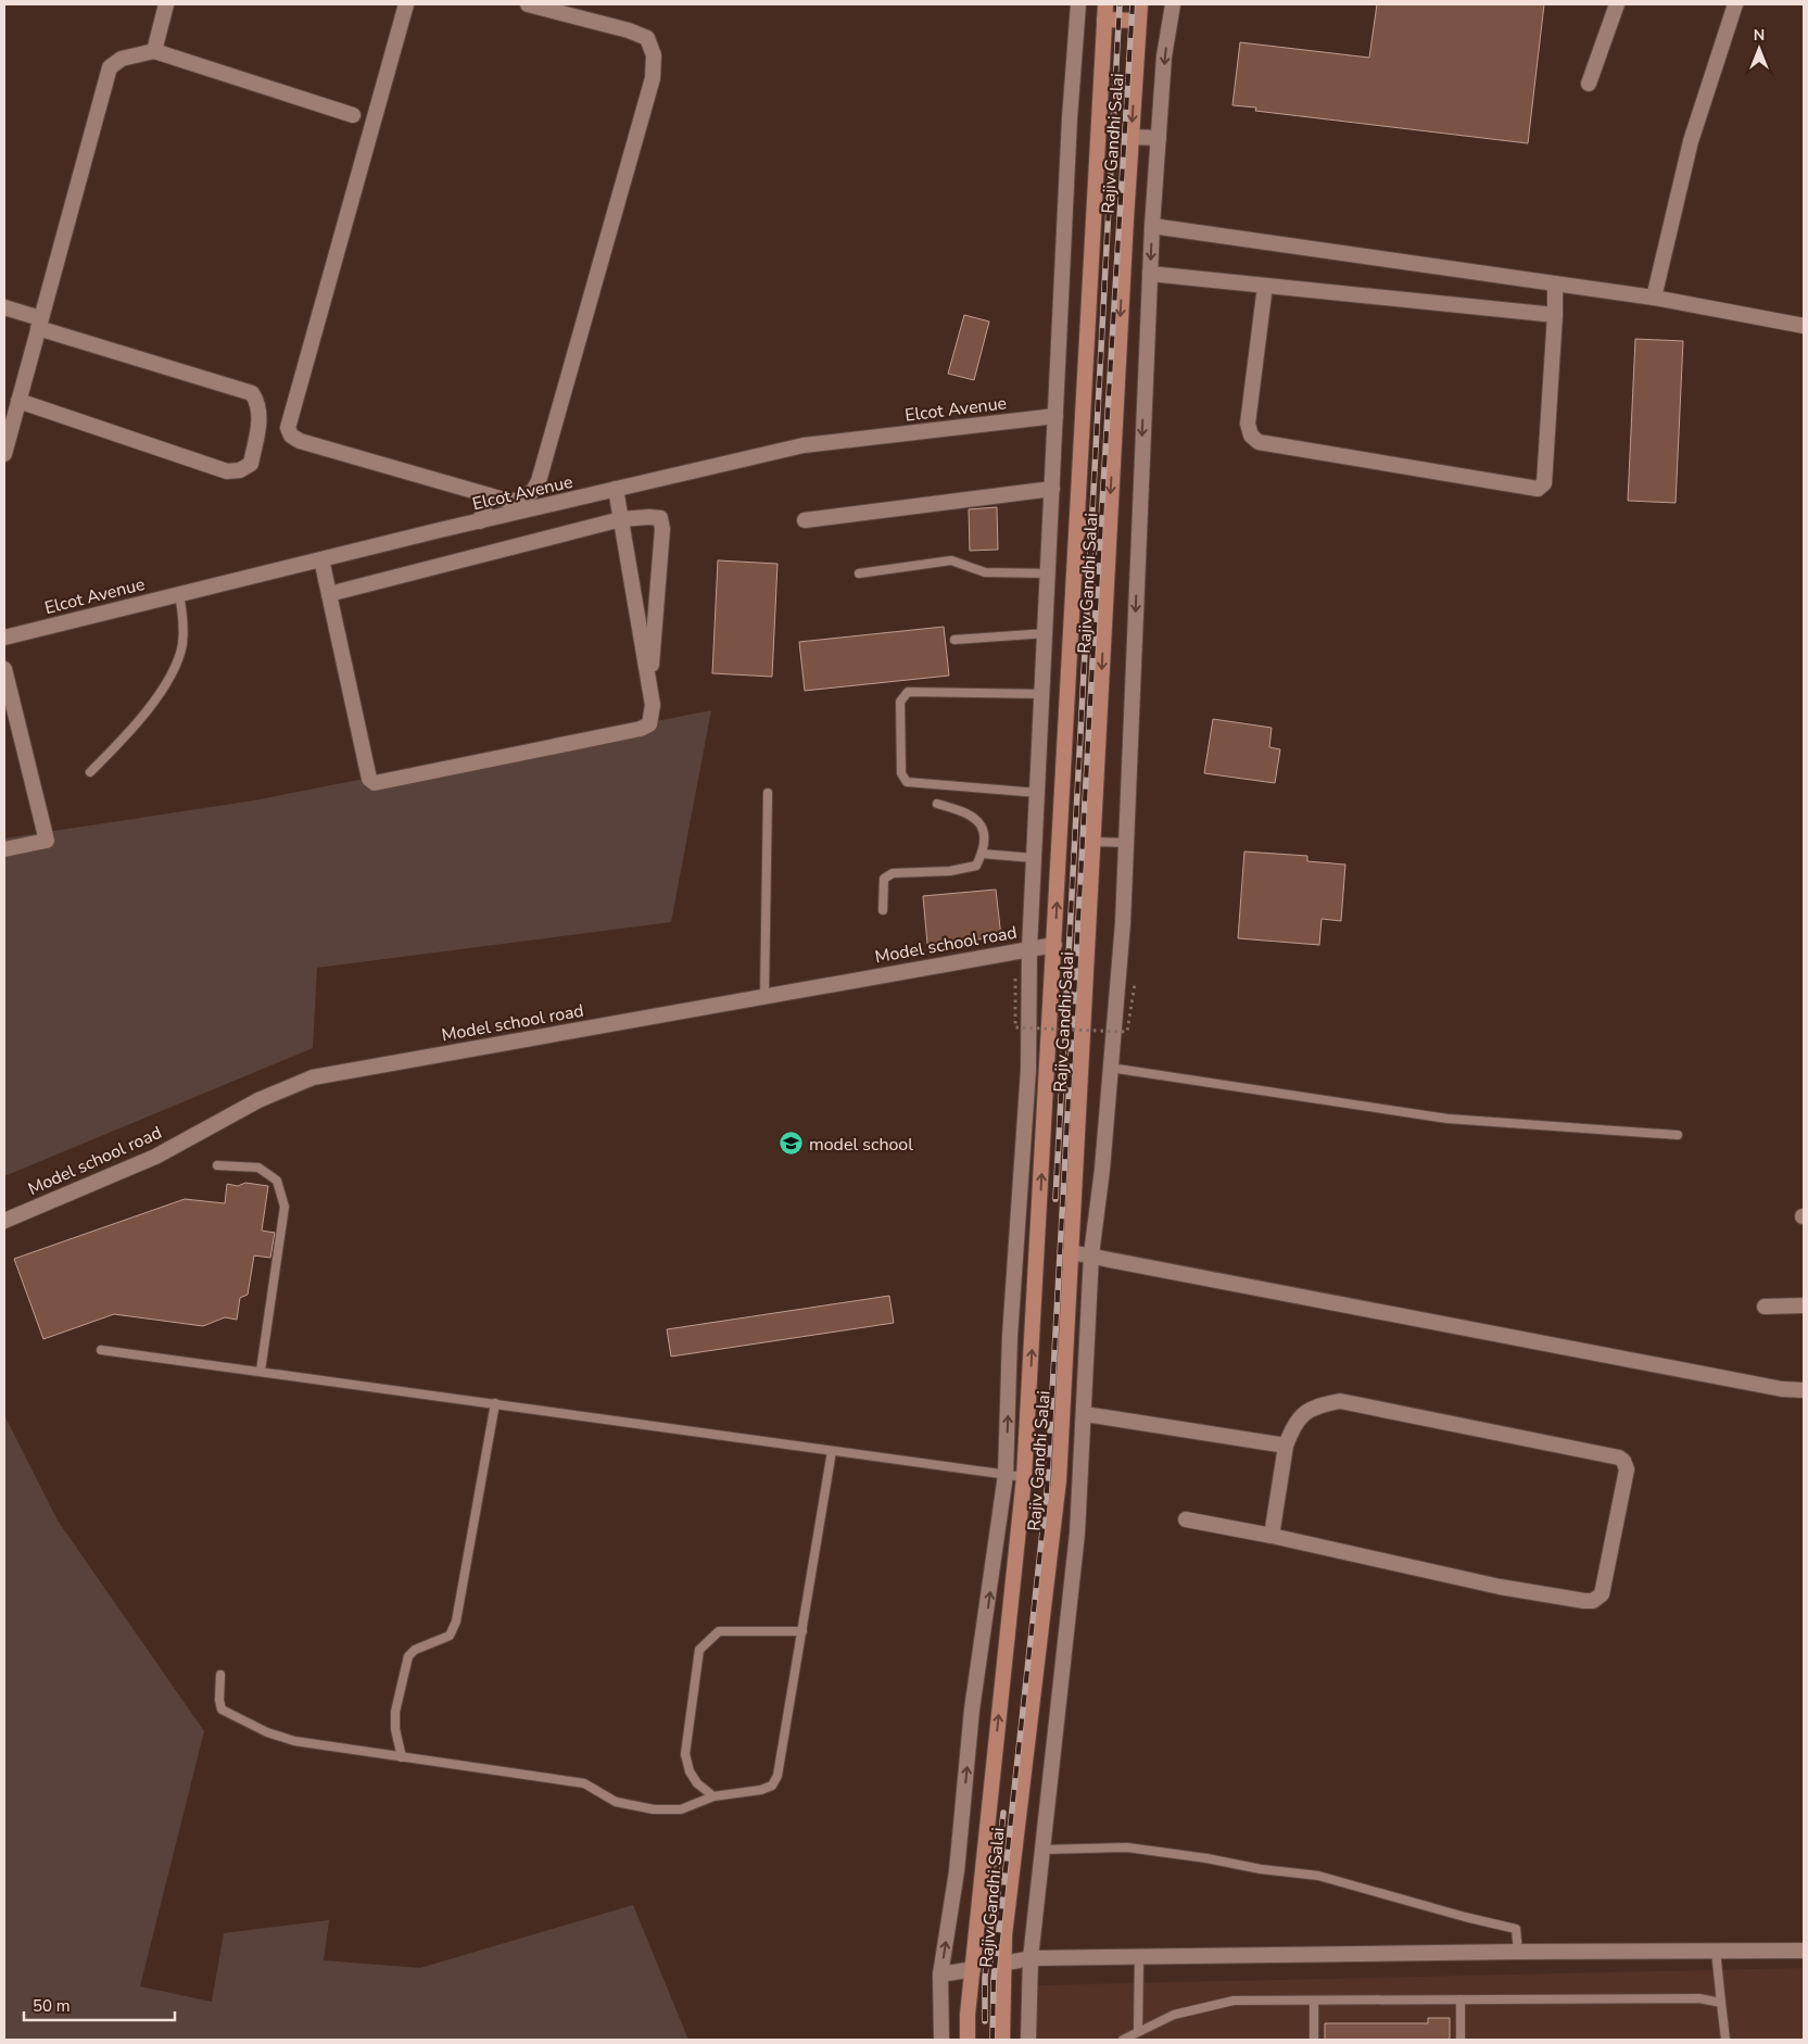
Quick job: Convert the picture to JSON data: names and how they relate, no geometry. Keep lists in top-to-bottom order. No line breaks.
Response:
{"streets":{"main road":["Rajiv Gandhi Salai"],"street":["Elcot Avenue","Model school road"]},"crossings":[["Rajiv Gandhi Salai","Model school road"]],"places":{"school or university":["model school"]},"scale_bar":"50 m","north":"top"}
